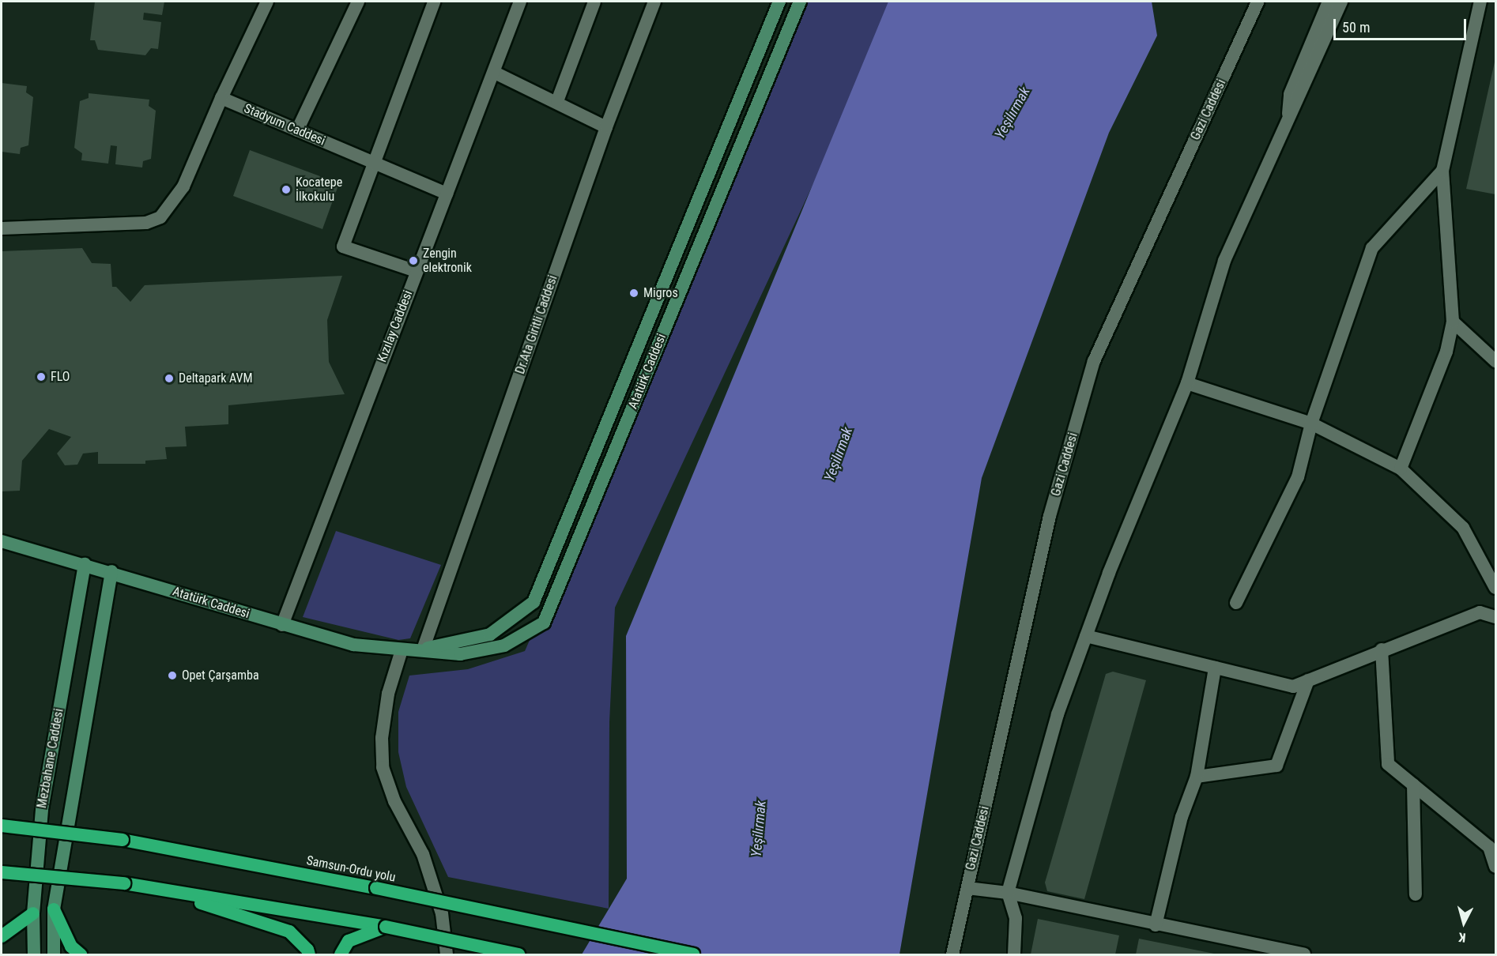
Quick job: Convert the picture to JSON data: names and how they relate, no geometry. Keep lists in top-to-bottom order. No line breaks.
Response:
{"streets":{"highway":["Samsun-Ordu yolu"],"main road":["Atatürk Caddesi","Mezbahane Caddesi"],"street":["Gazi Caddesi","Stadyum Caddesi","Dr.Ata Giritli Caddesi","Kızılay Caddesi"]},"crossings":[["Stadyum Caddesi","Kızılay Caddesi"],["Dr.Ata Giritli Caddesi","Atatürk Caddesi"],["Kızılay Caddesi","Atatürk Caddesi"],["Atatürk Caddesi","Mezbahane Caddesi"]],"water":["Yeşilırmak"],"places":["Kocatepe İlkokulu","Zengin elektronik","Migros","FLO","Deltapark AVM","Opet Çarşamba"],"scale_bar":"50 m","north":"bottom"}
